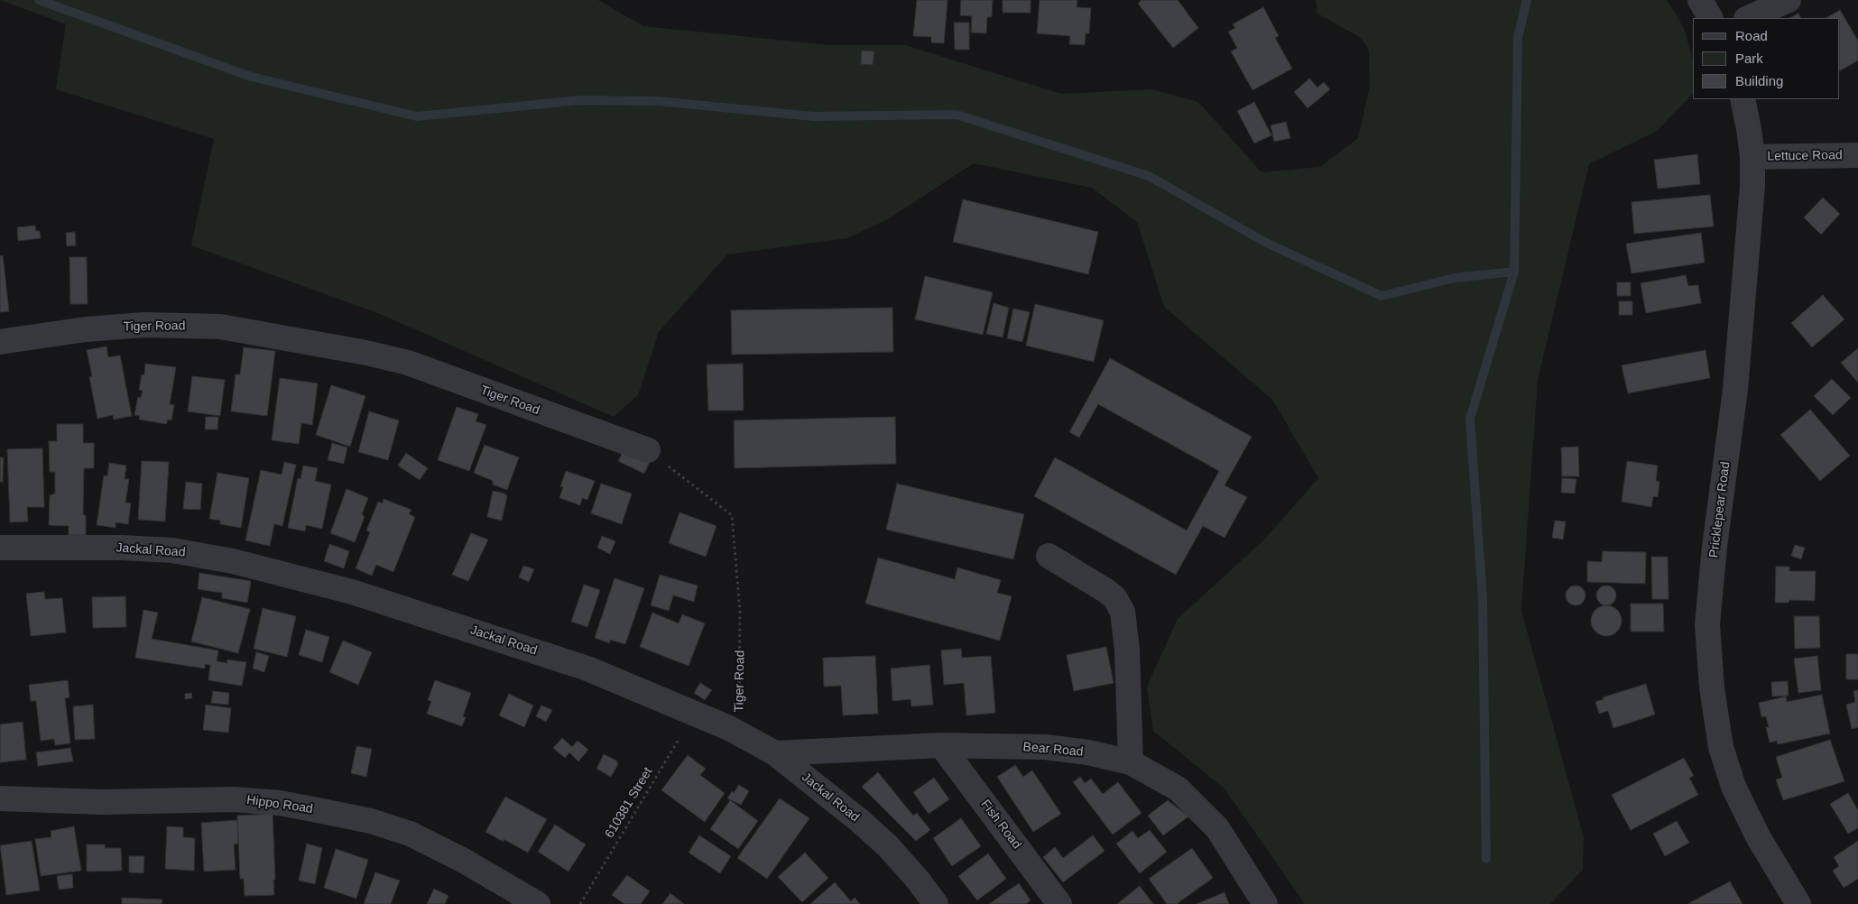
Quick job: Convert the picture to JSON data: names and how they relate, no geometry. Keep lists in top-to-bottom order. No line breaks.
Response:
{"streets":{"street":["Lettuce Road","Tiger Road","Pricklepear Road","Jackal Road","Bear Road","Hippo Road","Fish Road"],"path":["610381 Street"]},"crossings":[["Lettuce Road","Pricklepear Road"],["Tiger Road","Jackal Road"],["Jackal Road","Bear Road"],["Jackal Road","610381 Street"],["Bear Road","Fish Road"]],"legend":["Road","Park","Building"]}
